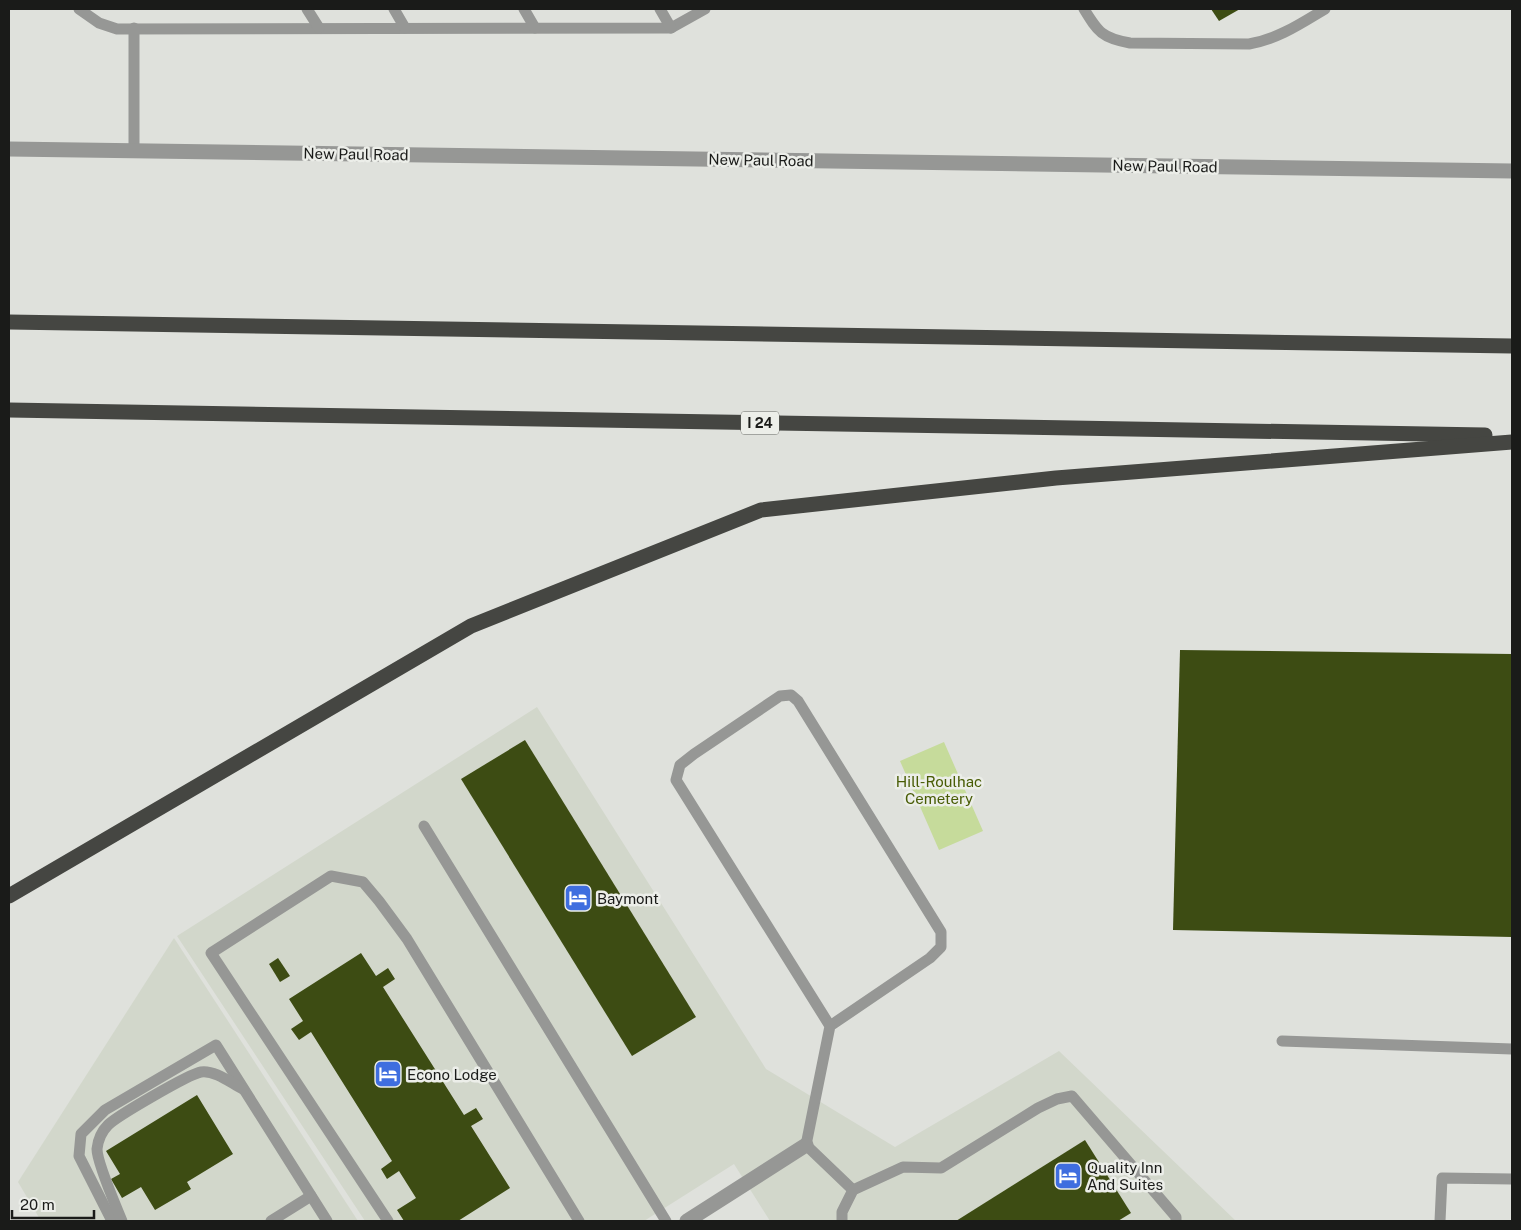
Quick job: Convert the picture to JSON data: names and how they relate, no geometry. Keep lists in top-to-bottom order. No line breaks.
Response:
{"streets":{"highway":["I 24"],"street":["New Paul Road"]},"parks":["Hill-Roulhac Cemetery"],"places":{"hotel":["Baymont","Econo Lodge","Quality Inn And Suites"]},"scale_bar":"20 m"}
